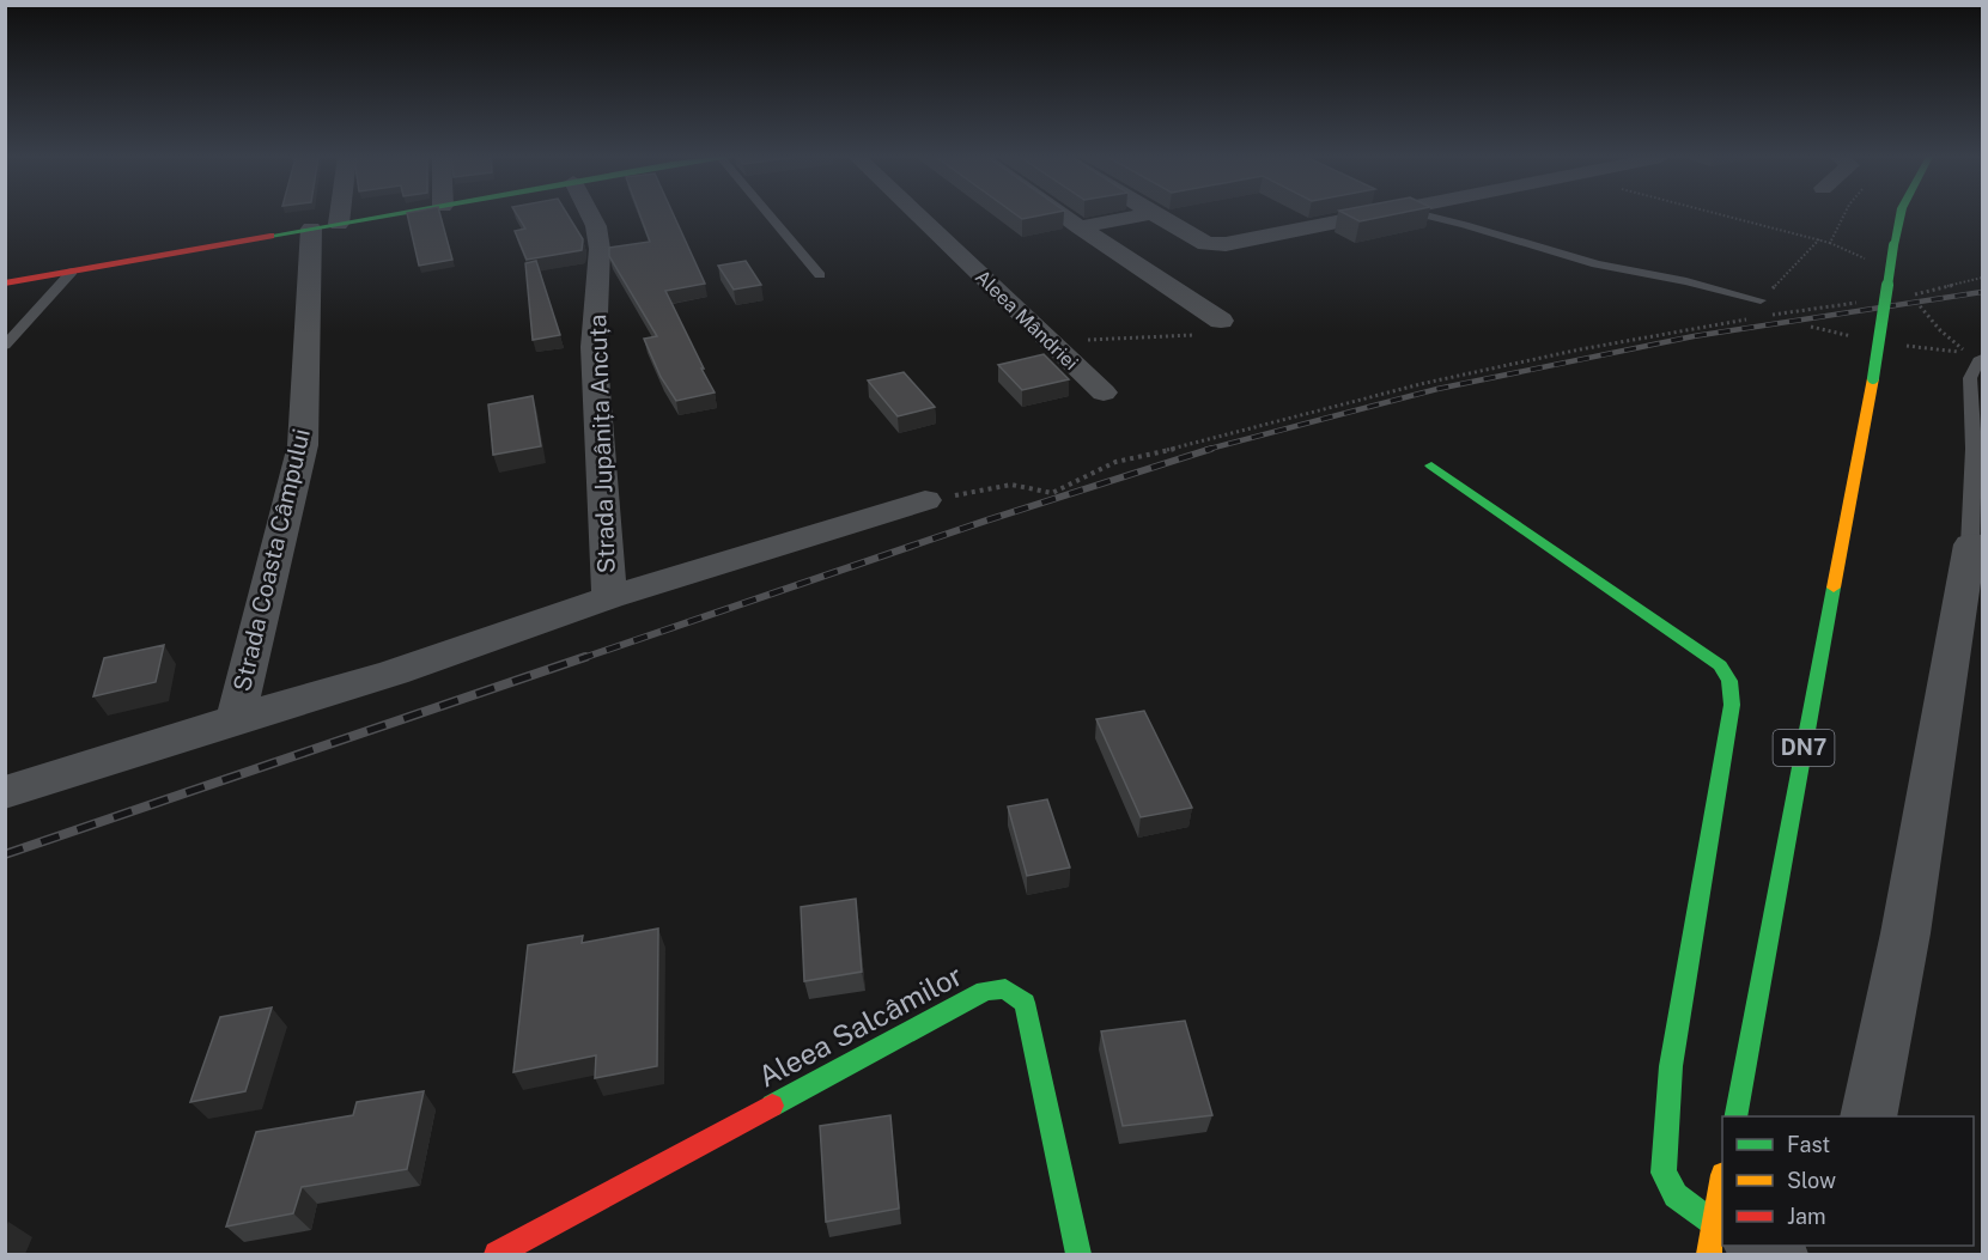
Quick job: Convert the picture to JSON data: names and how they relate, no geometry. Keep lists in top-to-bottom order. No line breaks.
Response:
{"streets":{"street":["Aleea Mândriei","Strada Jupânița Ancuța","Strada Coasta Câmpului","DN7","Aleea Salcâmilor"]},"legend":["Fast","Slow","Jam"]}
